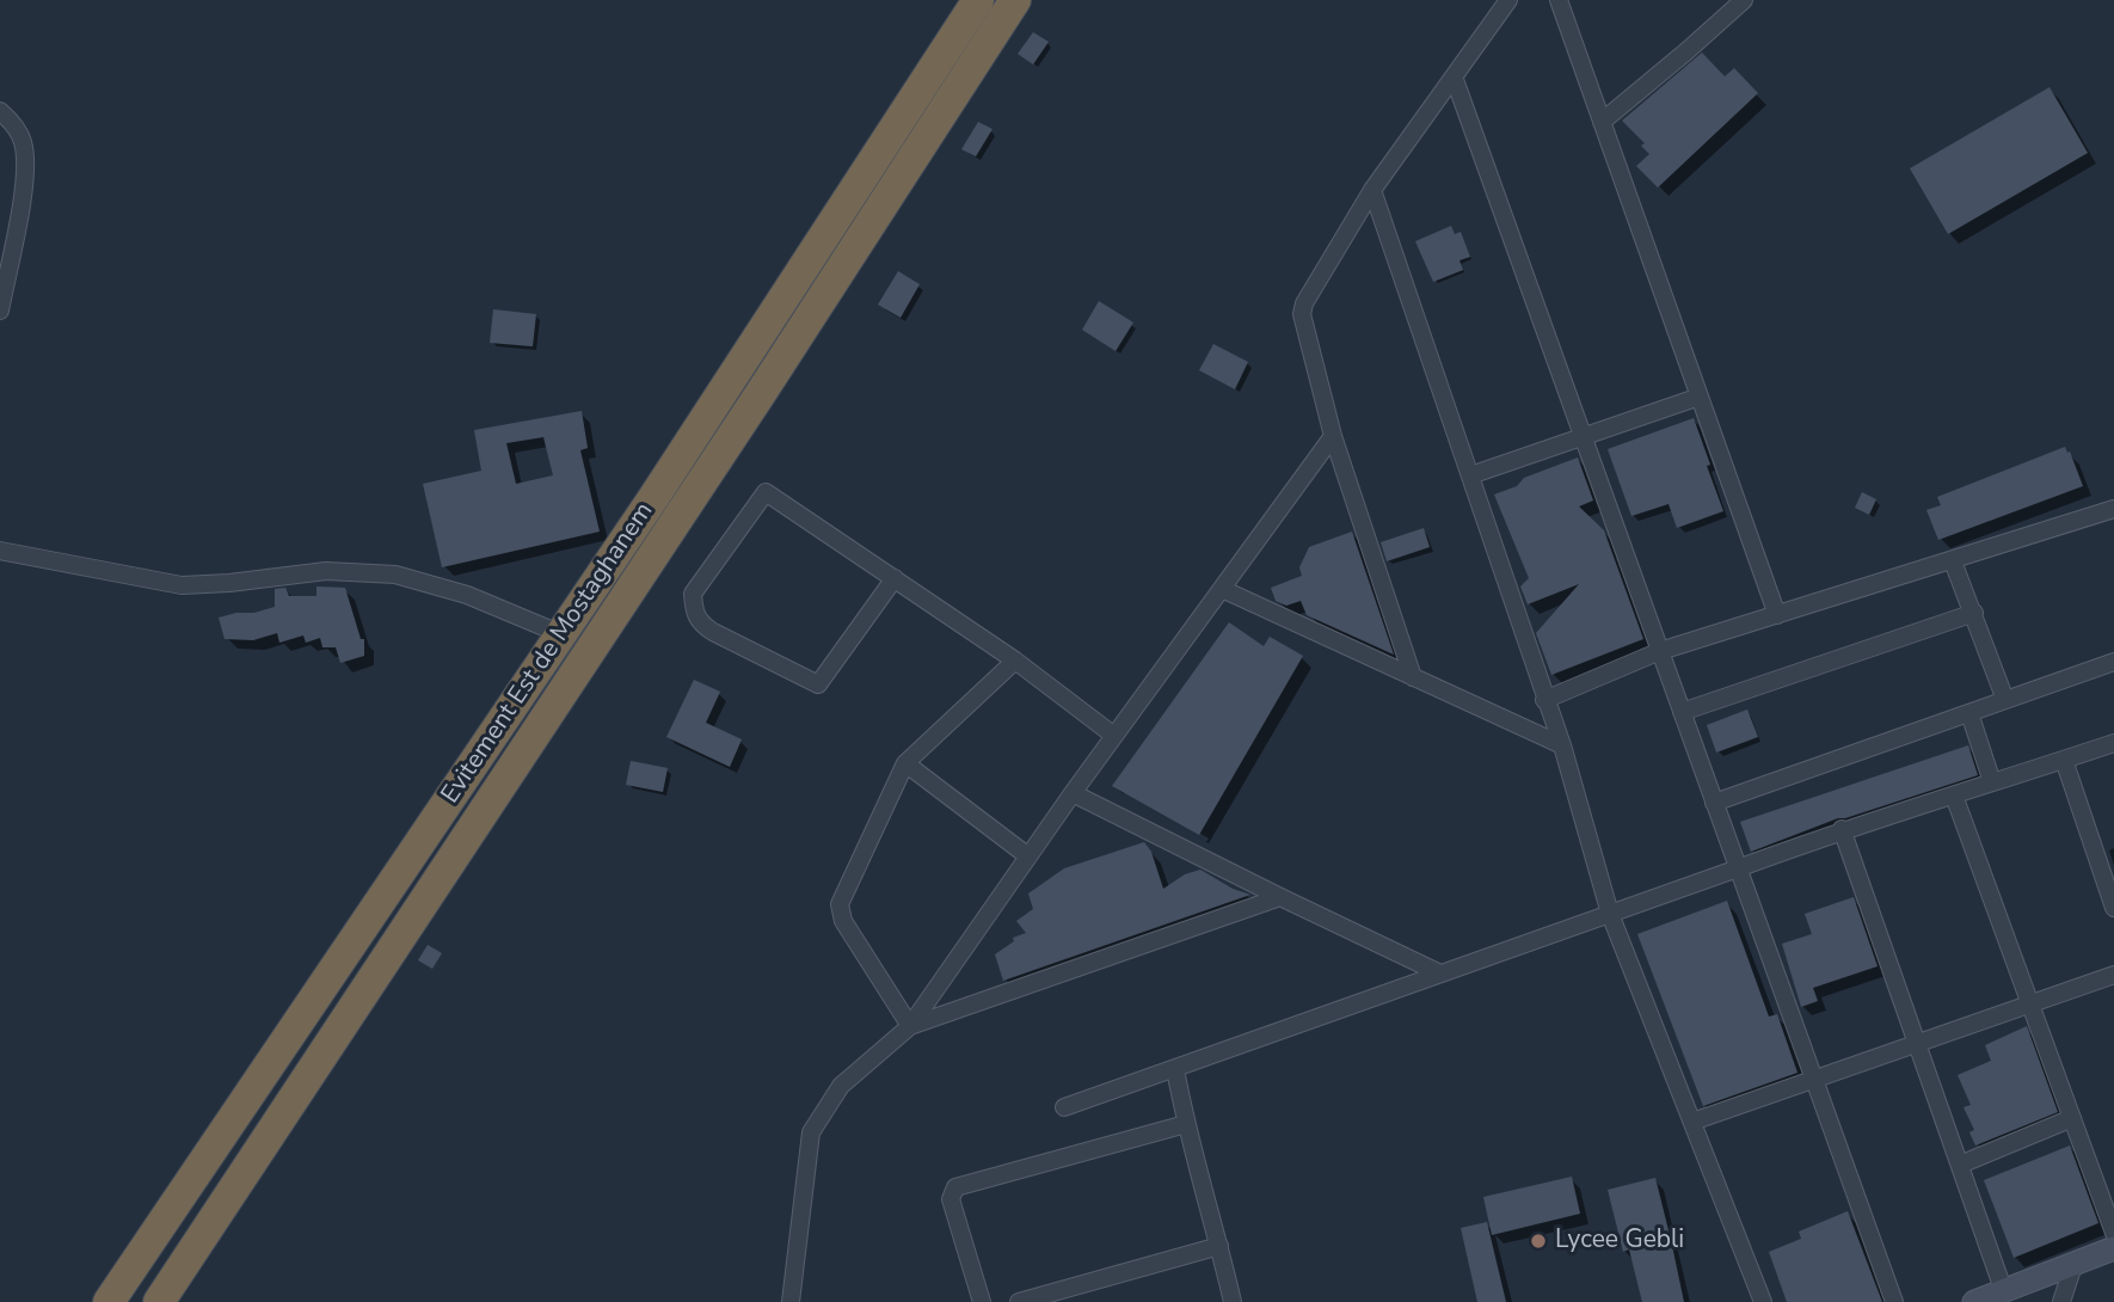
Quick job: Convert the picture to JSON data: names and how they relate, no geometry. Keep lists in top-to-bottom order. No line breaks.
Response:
{"streets":{"highway":["Evitement Est de Mostaghanem"]},"places":["Lycee Gebli"]}
